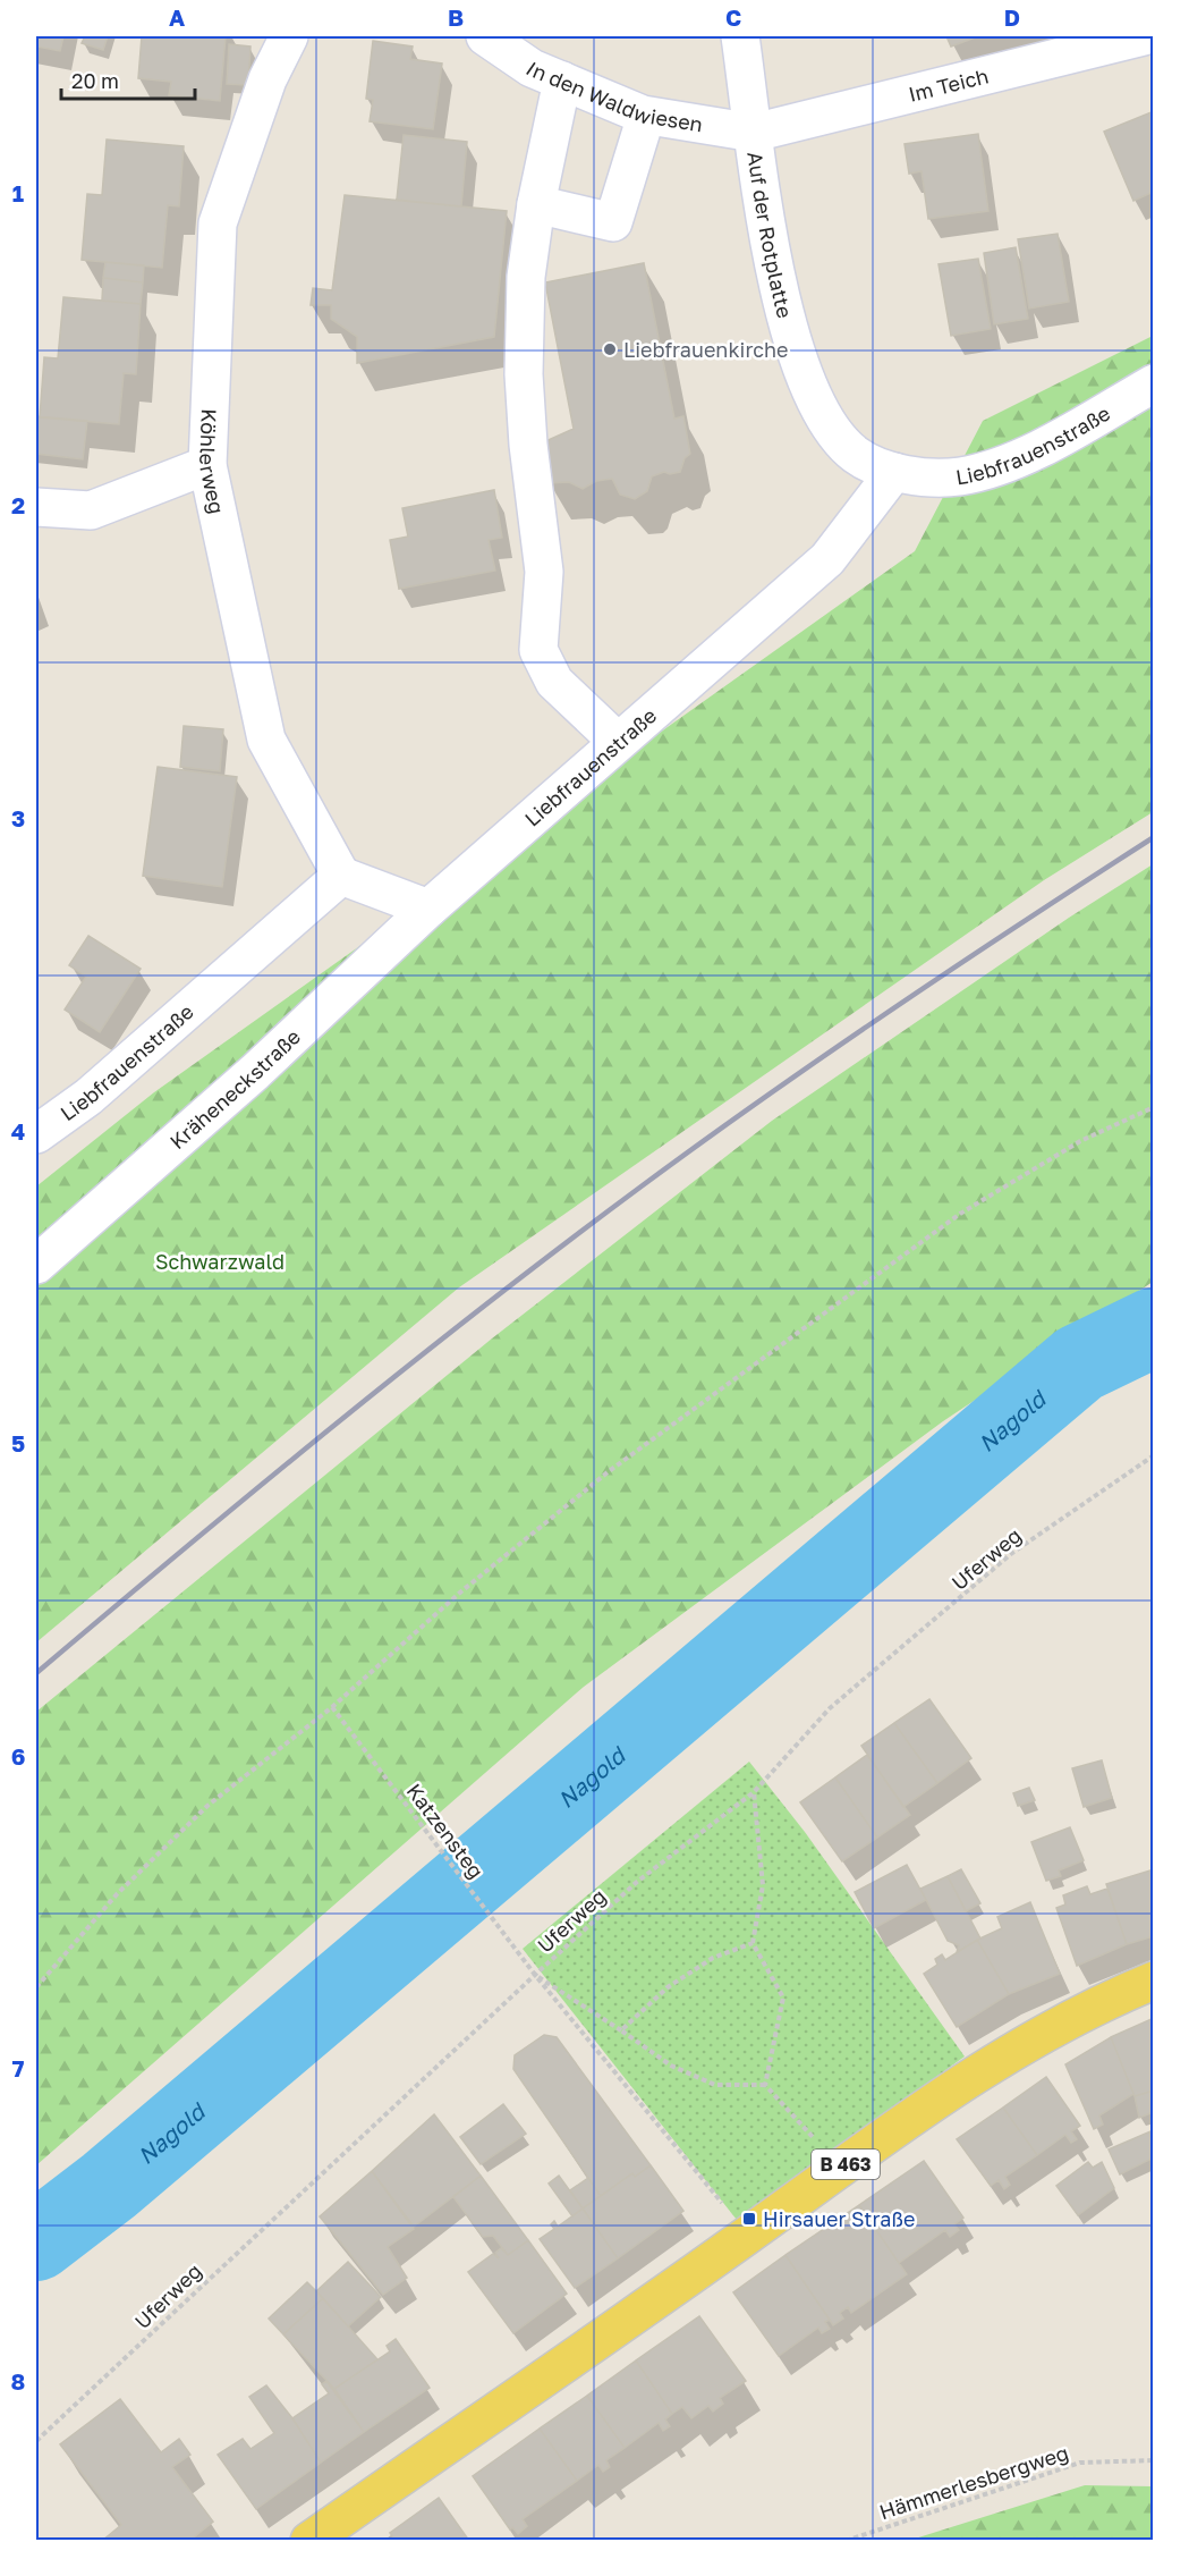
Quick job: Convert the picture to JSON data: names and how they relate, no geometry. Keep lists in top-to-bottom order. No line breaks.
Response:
{"streets":{"main road":["B 463"],"street":["Im Teich","In den Waldwiesen","Auf der Rotplatte","Liebfrauenstraße","Köhlerweg","Kräheneckstraße"],"path":["Uferweg","Katzensteg","Hämmerlesbergweg"]},"crossings":[["Im Teich","In den Waldwiesen"],["Im Teich","Auf der Rotplatte"],["In den Waldwiesen","Auf der Rotplatte"],["Auf der Rotplatte","Liebfrauenstraße"],["Liebfrauenstraße","Köhlerweg"],["Liebfrauenstraße","Kräheneckstraße"],["Uferweg","Katzensteg"],["Katzensteg","B 463"]],"water":["Nagold"],"parks":["Schwarzwald"],"places":{"other":["Liebfrauenkirche"],"transit":["Hirsauer Straße"]},"scale_bar":"20 m","grid":{"columns":["A","B","C","D"],"rows":["1","2","3","4","5","6","7","8"]}}
